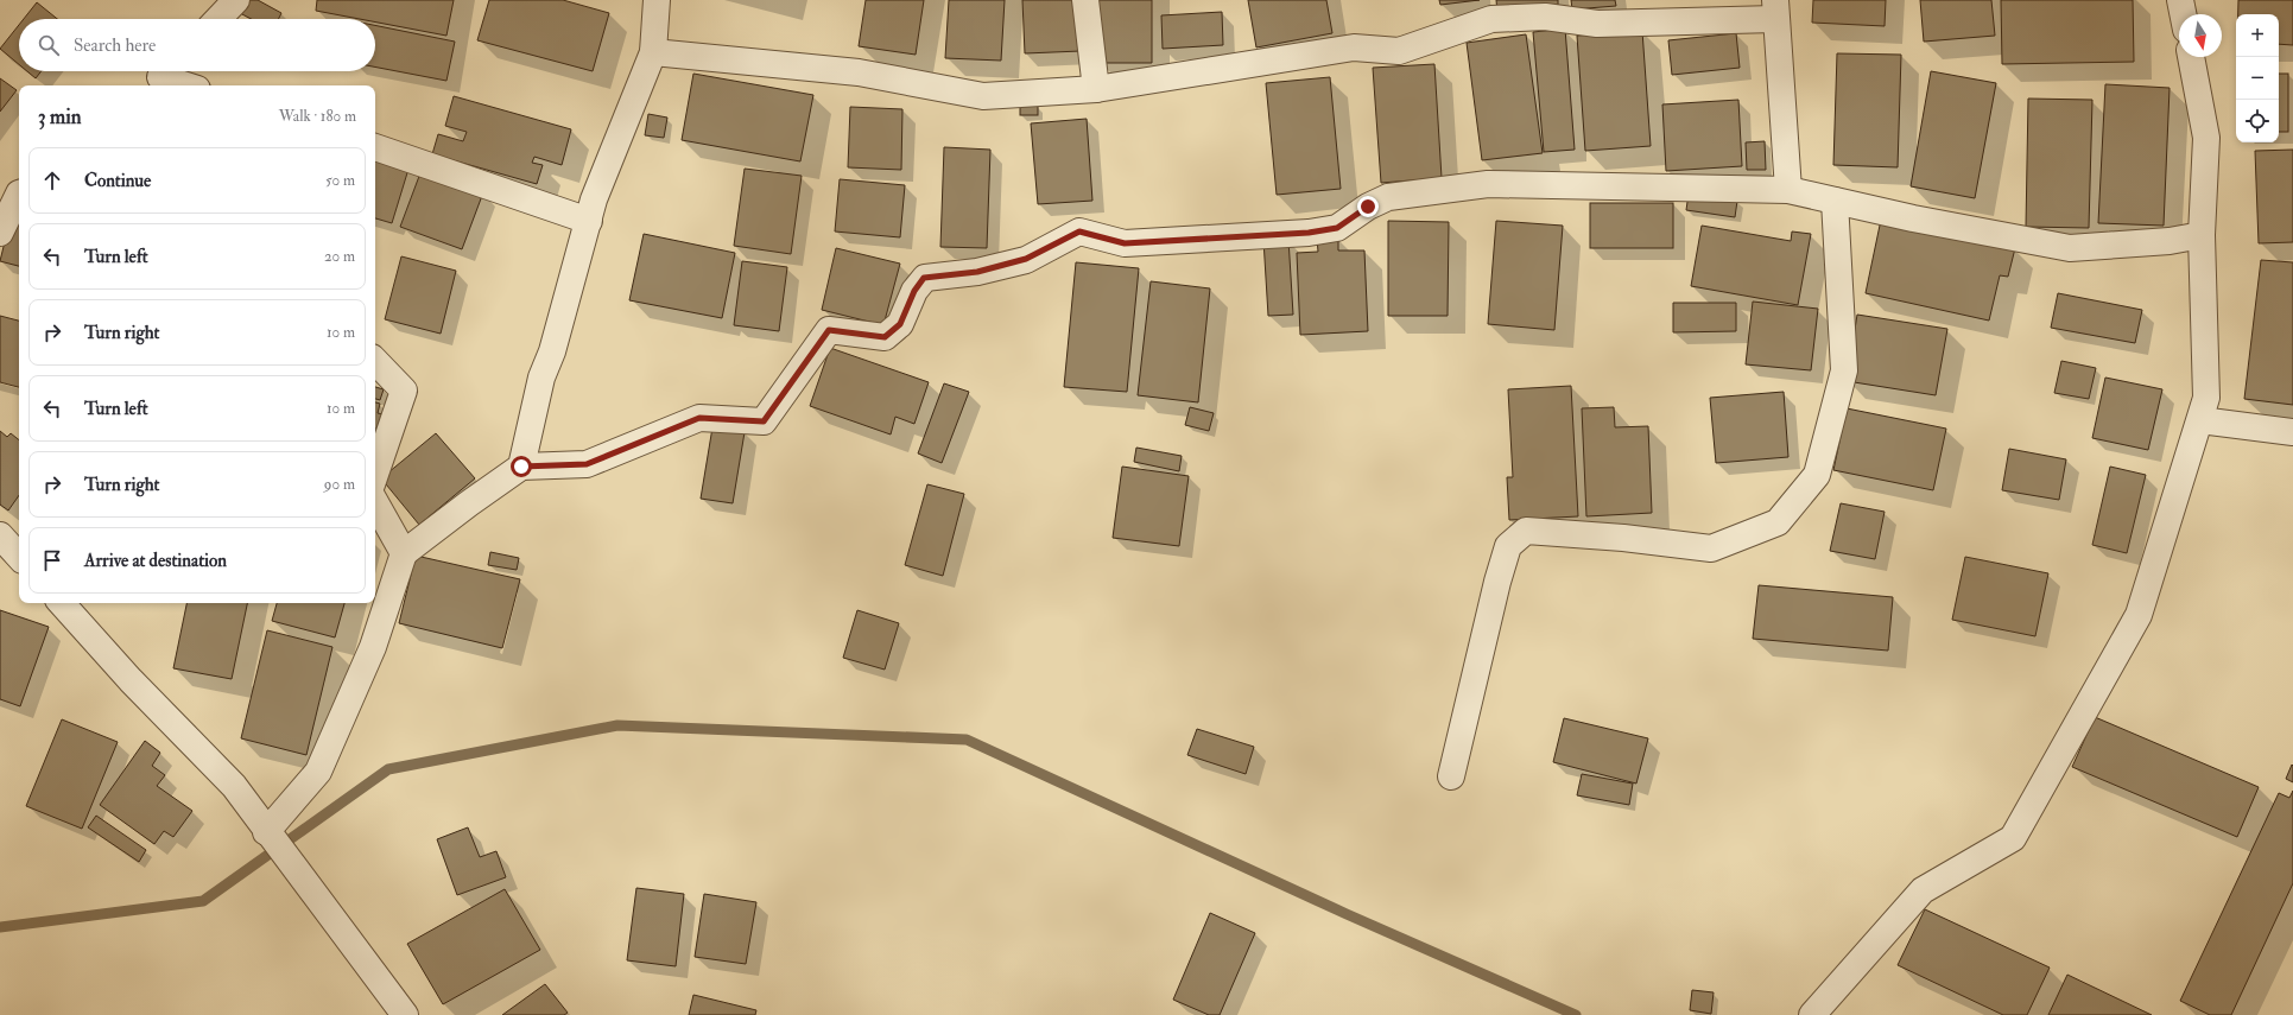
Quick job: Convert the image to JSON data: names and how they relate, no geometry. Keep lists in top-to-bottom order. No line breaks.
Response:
{"north":"bottom","page":{"map_buttons":["+","−"],"search":"Search here","heading":["3 min","Walk · 180 m"],"list":[["Continue","50 m"],["Turn left","20 m"],["Turn right","10 m"],["Turn left","10 m"],["Turn right","90 m"],"Arrive at destination"]}}
